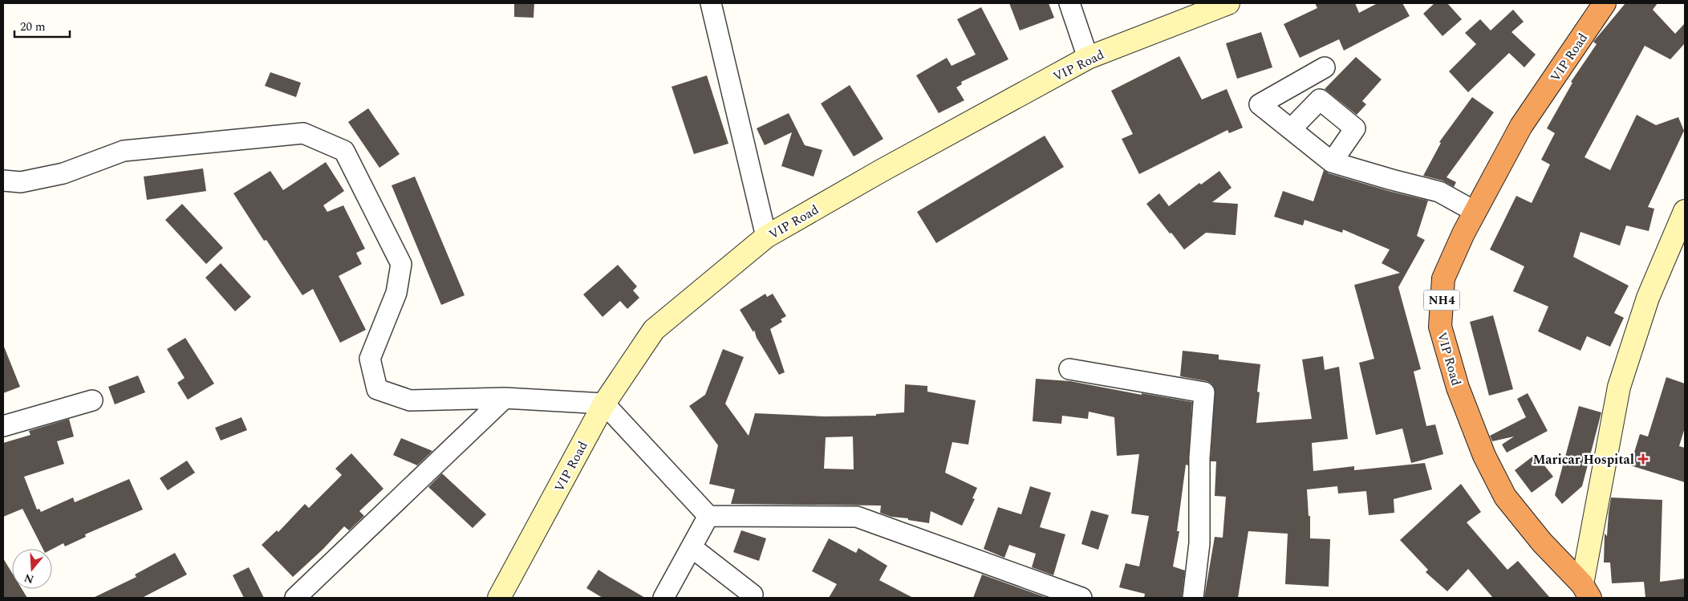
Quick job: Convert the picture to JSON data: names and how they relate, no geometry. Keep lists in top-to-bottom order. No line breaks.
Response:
{"streets":{"highway":["VIP Road","NH4"]},"places":{"health":["Maricar Hospital"]},"scale_bar":"20 m","north":"bottom"}
